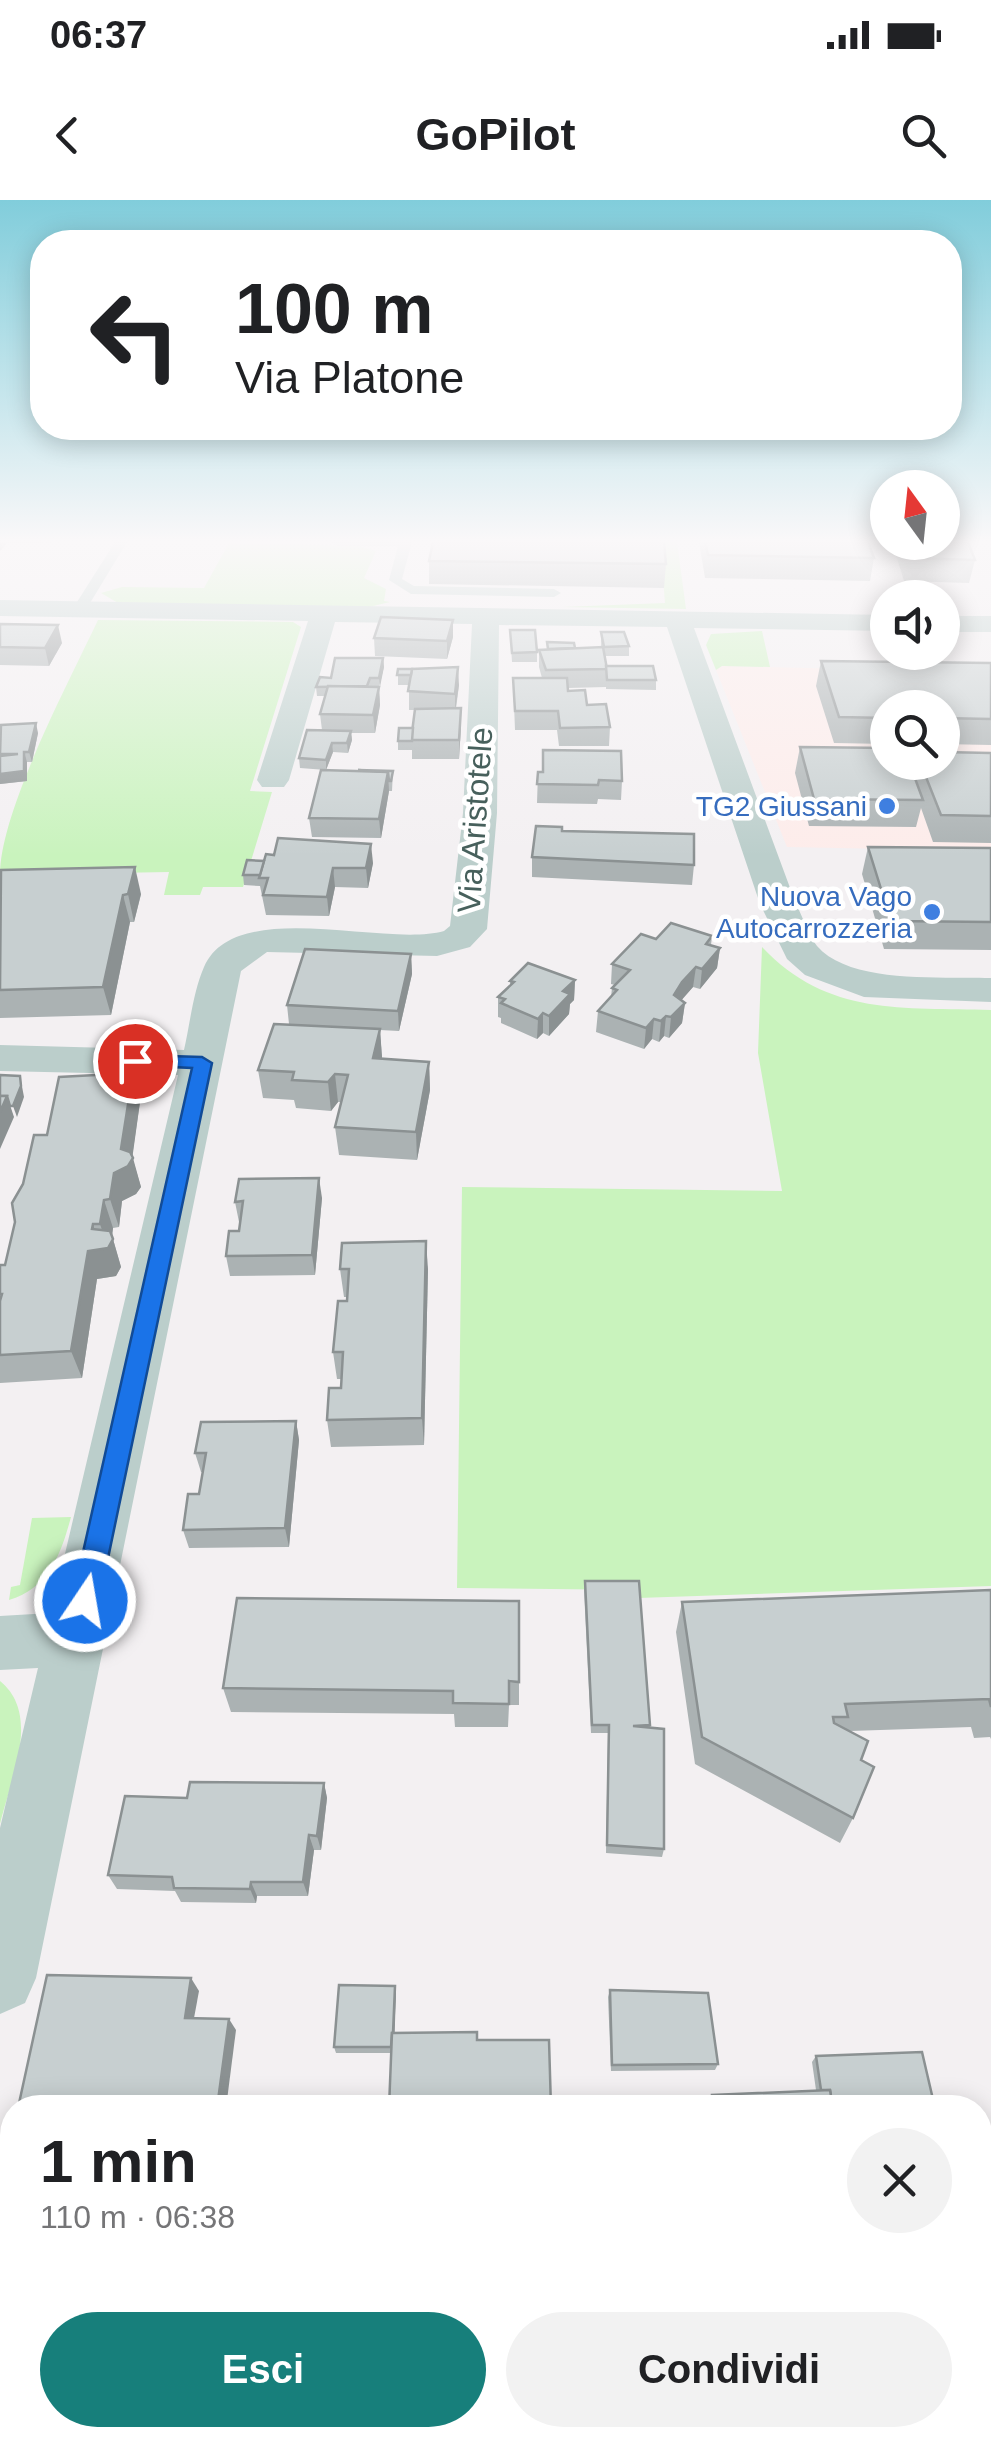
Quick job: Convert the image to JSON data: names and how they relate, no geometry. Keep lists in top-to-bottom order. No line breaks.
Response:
{"streets":{"street":["Via Aristotele"]},"places":["TG2 Giussani","Nuova Vago Autocarrozzeria"],"north":"top","page":{"status":"06:37","header":"GoPilot","turn":["100 m","Via Platone"],"heading":["1 min","110 m · 06:38"],"buttons":["Esci","Condividi"]}}
